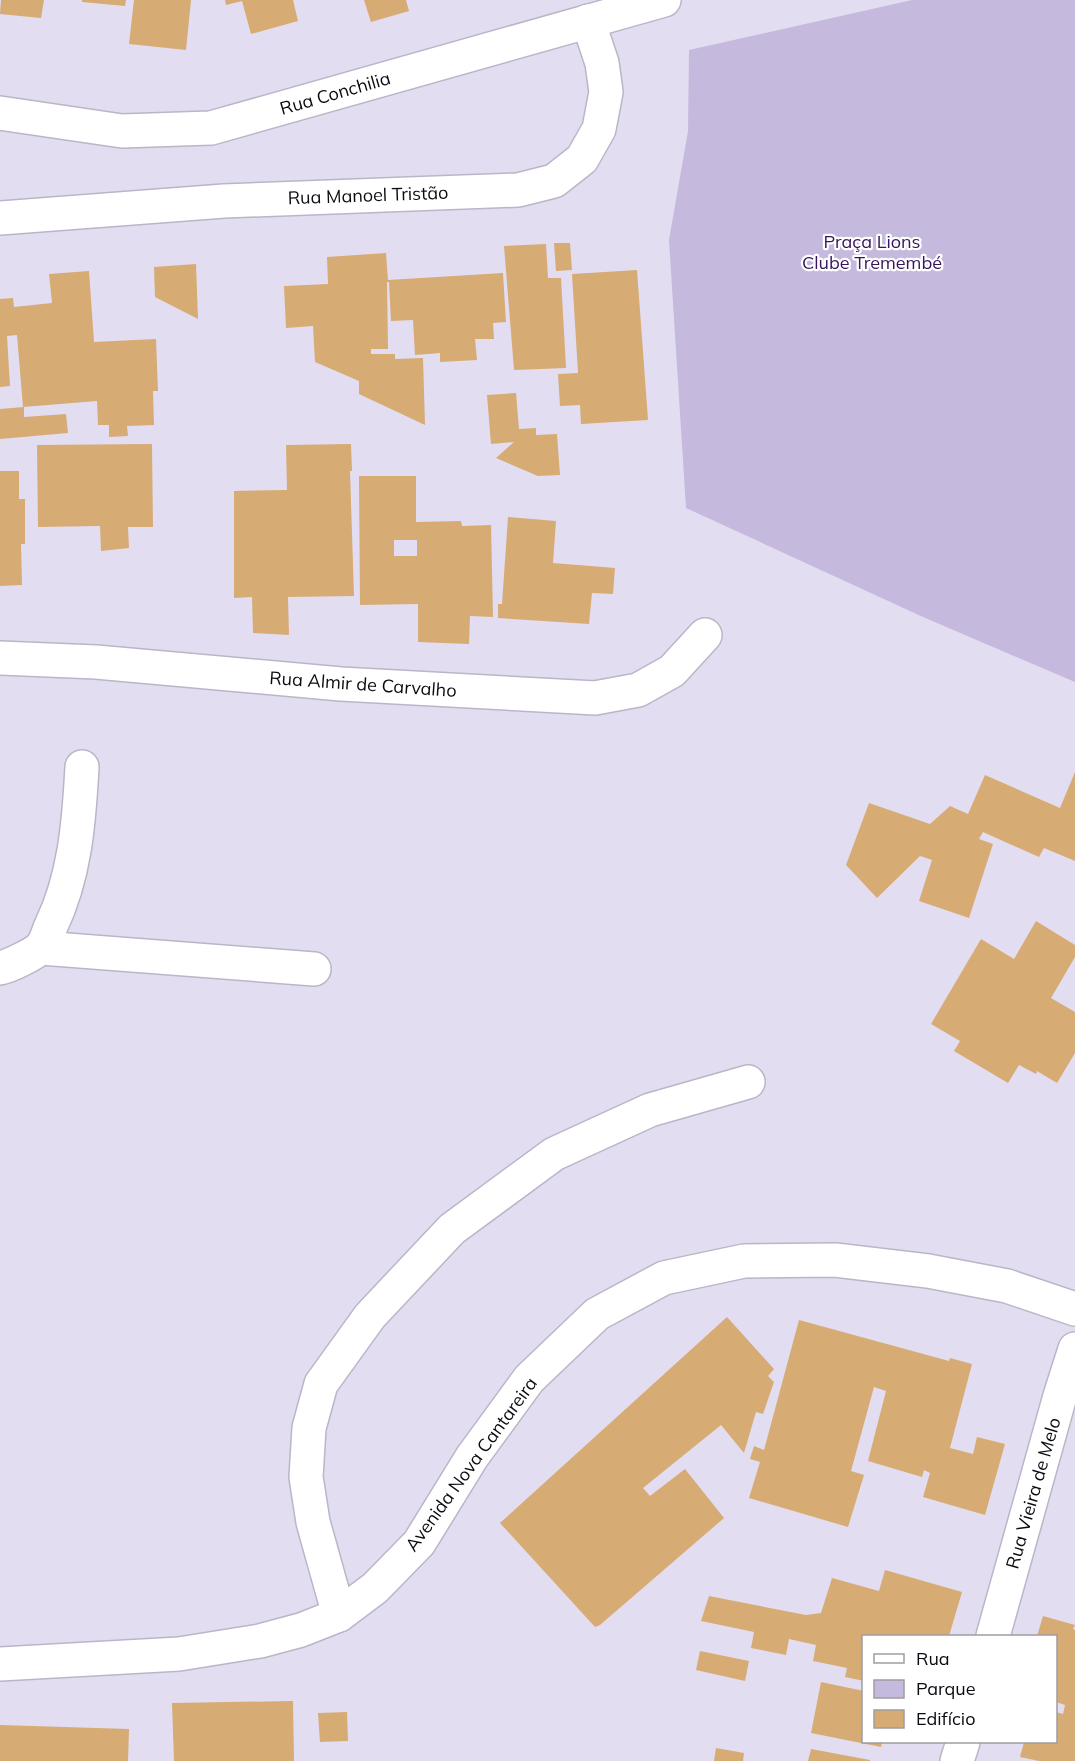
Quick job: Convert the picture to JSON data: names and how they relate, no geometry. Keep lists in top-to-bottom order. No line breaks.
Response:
{"streets":{"street":["Rua Conchilia","Rua Manoel Tristão","Rua Almir de Carvalho","Avenida Nova Cantareira","Rua Vieira de Melo"]},"crossings":[["Rua Conchilia","Rua Manoel Tristão"]],"parks":["Praça Lions Clube Tremembé"],"legend":["Rua","Parque","Edifício"]}
